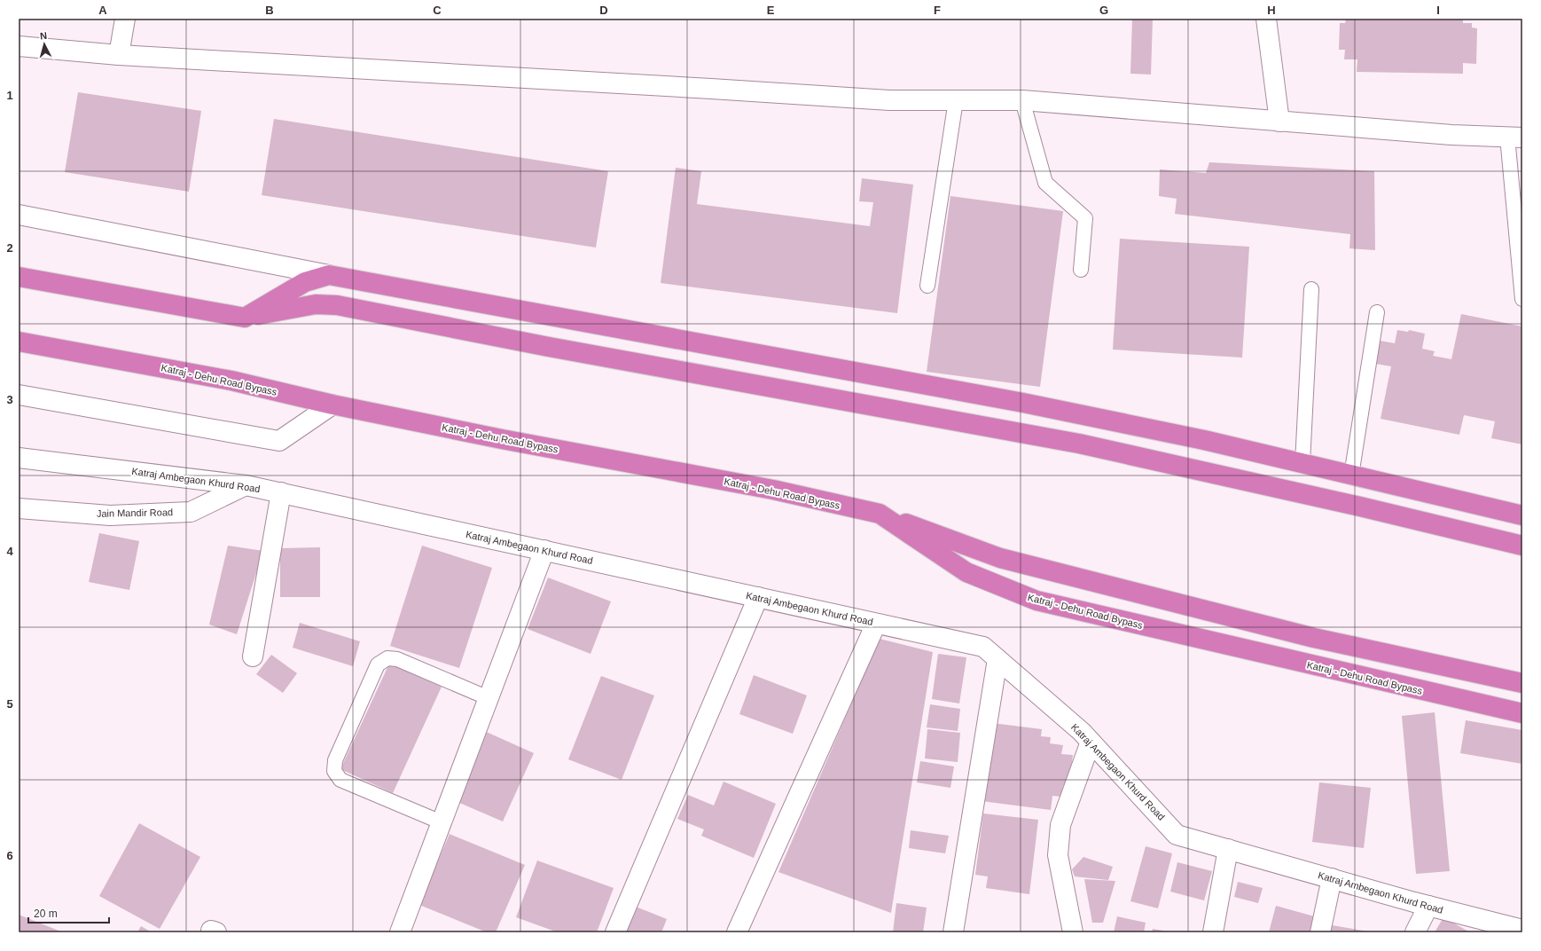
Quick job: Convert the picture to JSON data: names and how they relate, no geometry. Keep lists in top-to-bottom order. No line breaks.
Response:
{"streets":{"highway":["Katraj - Dehu Road Bypass"],"street":["Katraj Ambegaon Khurd Road","Jain Mandir Road"]},"crossings":[["Katraj Ambegaon Khurd Road","Jain Mandir Road"]],"scale_bar":"20 m","north":"top","grid":{"columns":["A","B","C","D","E","F","G","H","I"],"rows":["1","2","3","4","5","6"]}}
